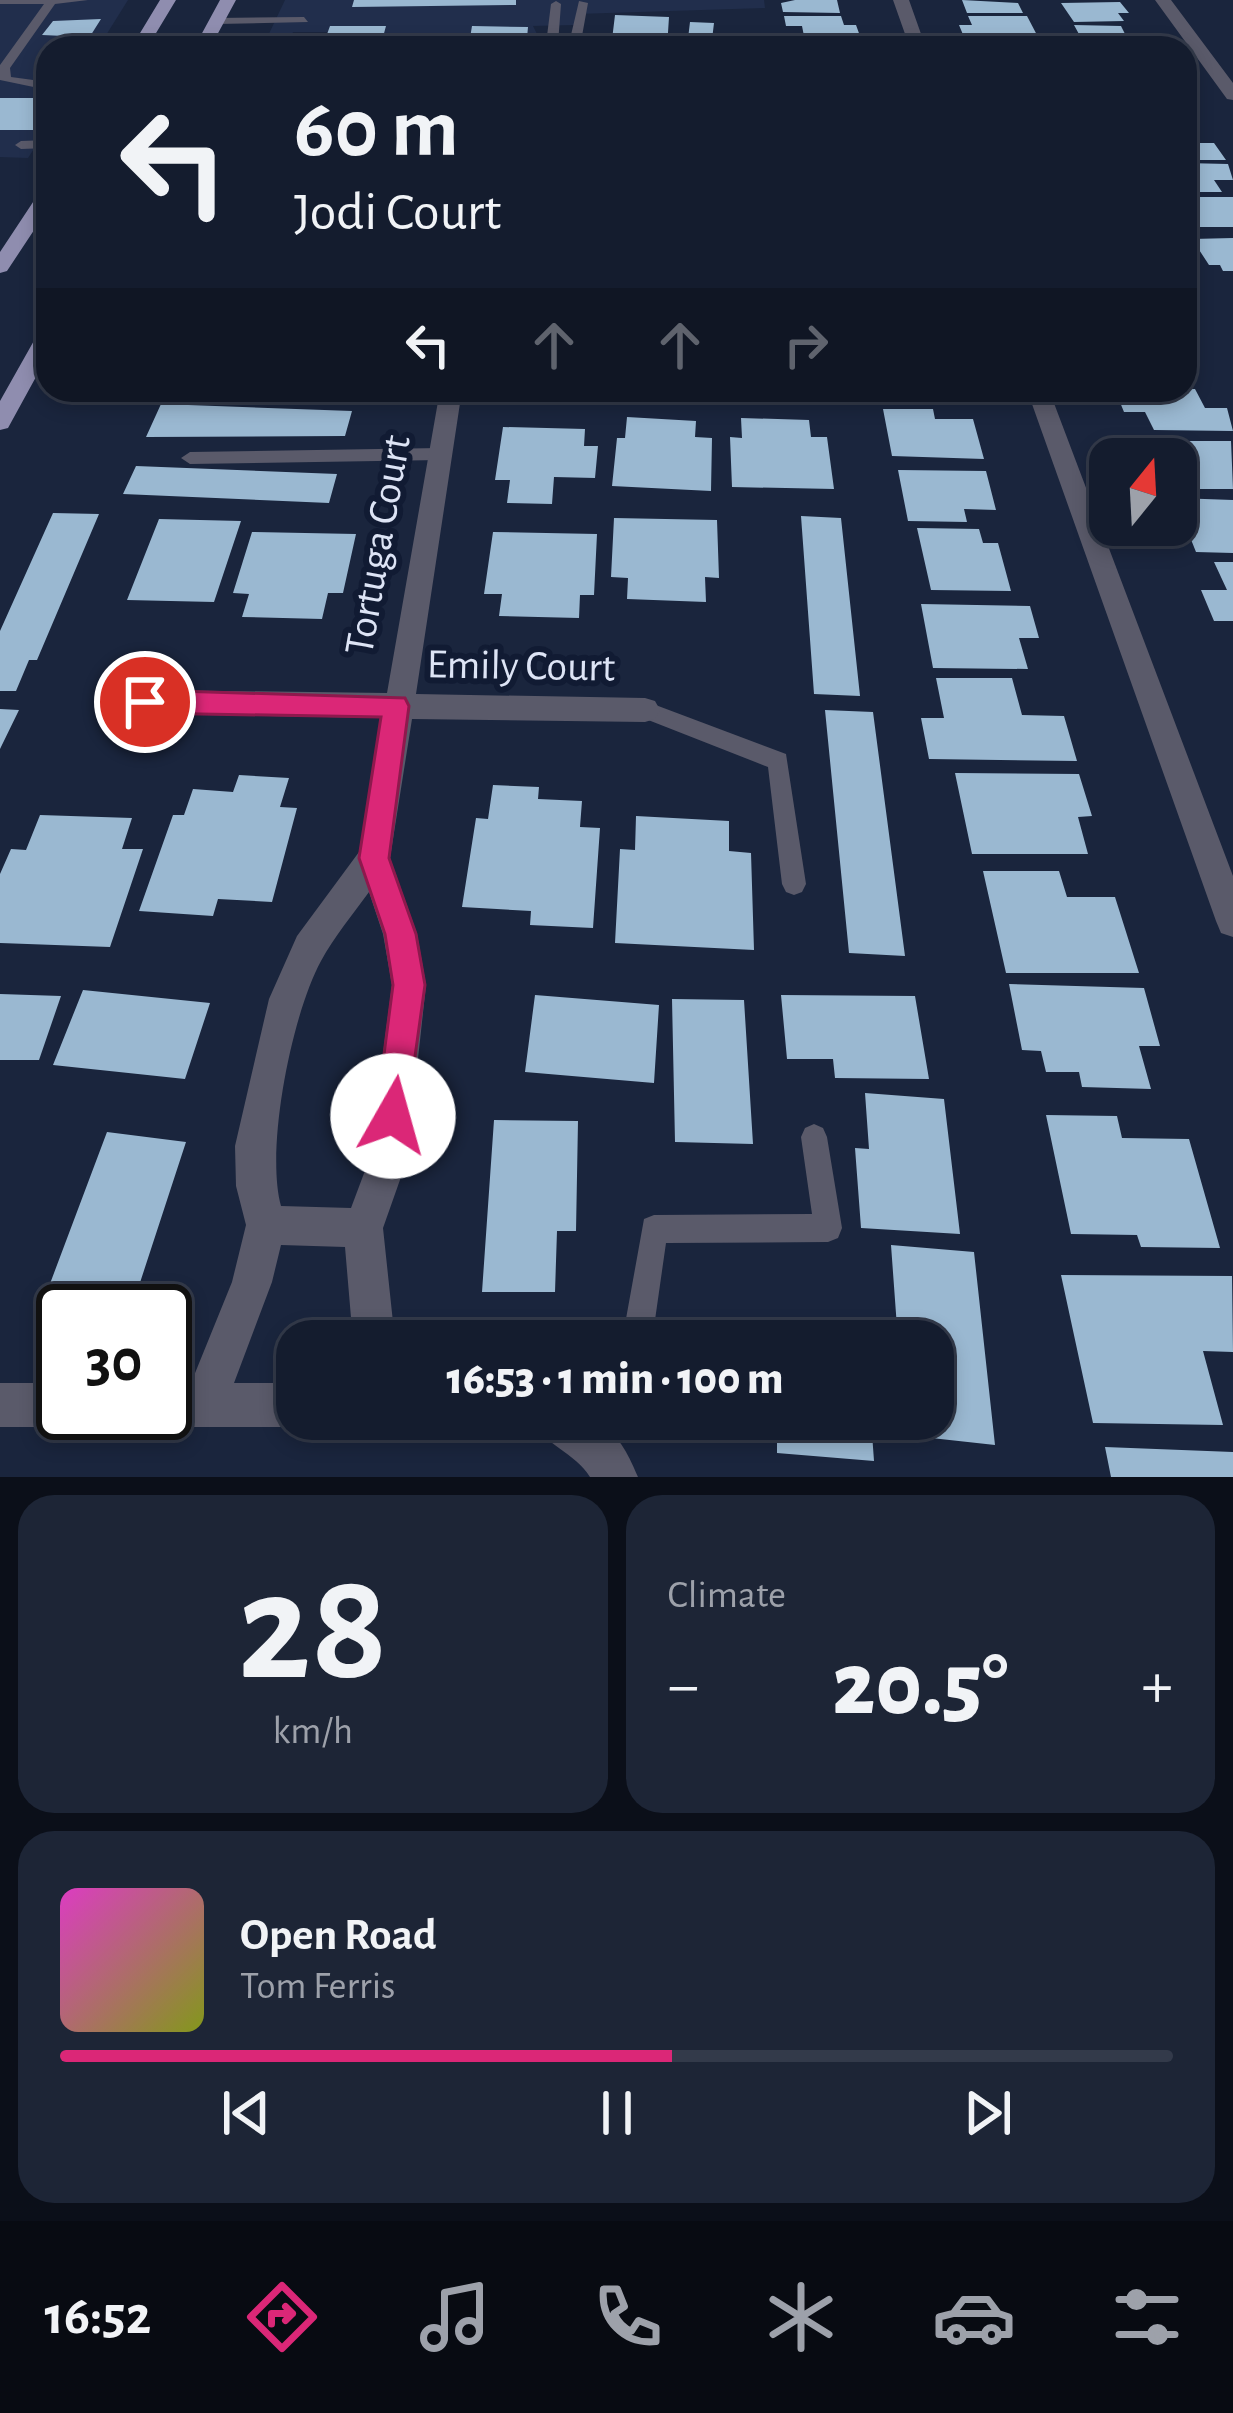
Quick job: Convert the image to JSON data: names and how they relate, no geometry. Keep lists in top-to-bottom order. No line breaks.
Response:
{"streets":{"street":["Tortuga Court","Emily Court"]},"crossings":[["Tortuga Court","Emily Court"]],"north":"top","page":{"turn":["60 m","Jodi Court"],"limit":"30","trip":"16:53 · 1 min · 100 m","tile":[["28","km/h"],"Climate"],"heat":["−","20.5°","+"],"song":["Open Road","Tom Ferris"],"tabs":"16:52"}}
